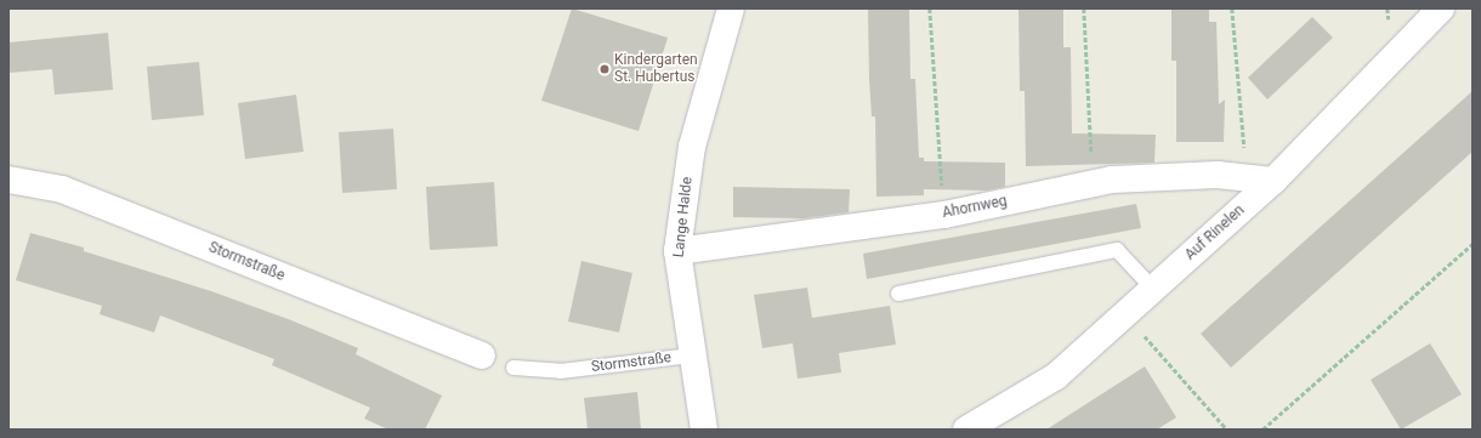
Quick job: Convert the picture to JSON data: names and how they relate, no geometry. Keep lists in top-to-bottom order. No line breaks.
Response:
{"streets":{"street":["Ahornweg","Lange Halde","Auf Rinelen","Stormstraße"]},"crossings":[["Ahornweg","Lange Halde"],["Ahornweg","Auf Rinelen"],["Lange Halde","Stormstraße"]],"places":["Kindergarten St. Hubertus"]}
